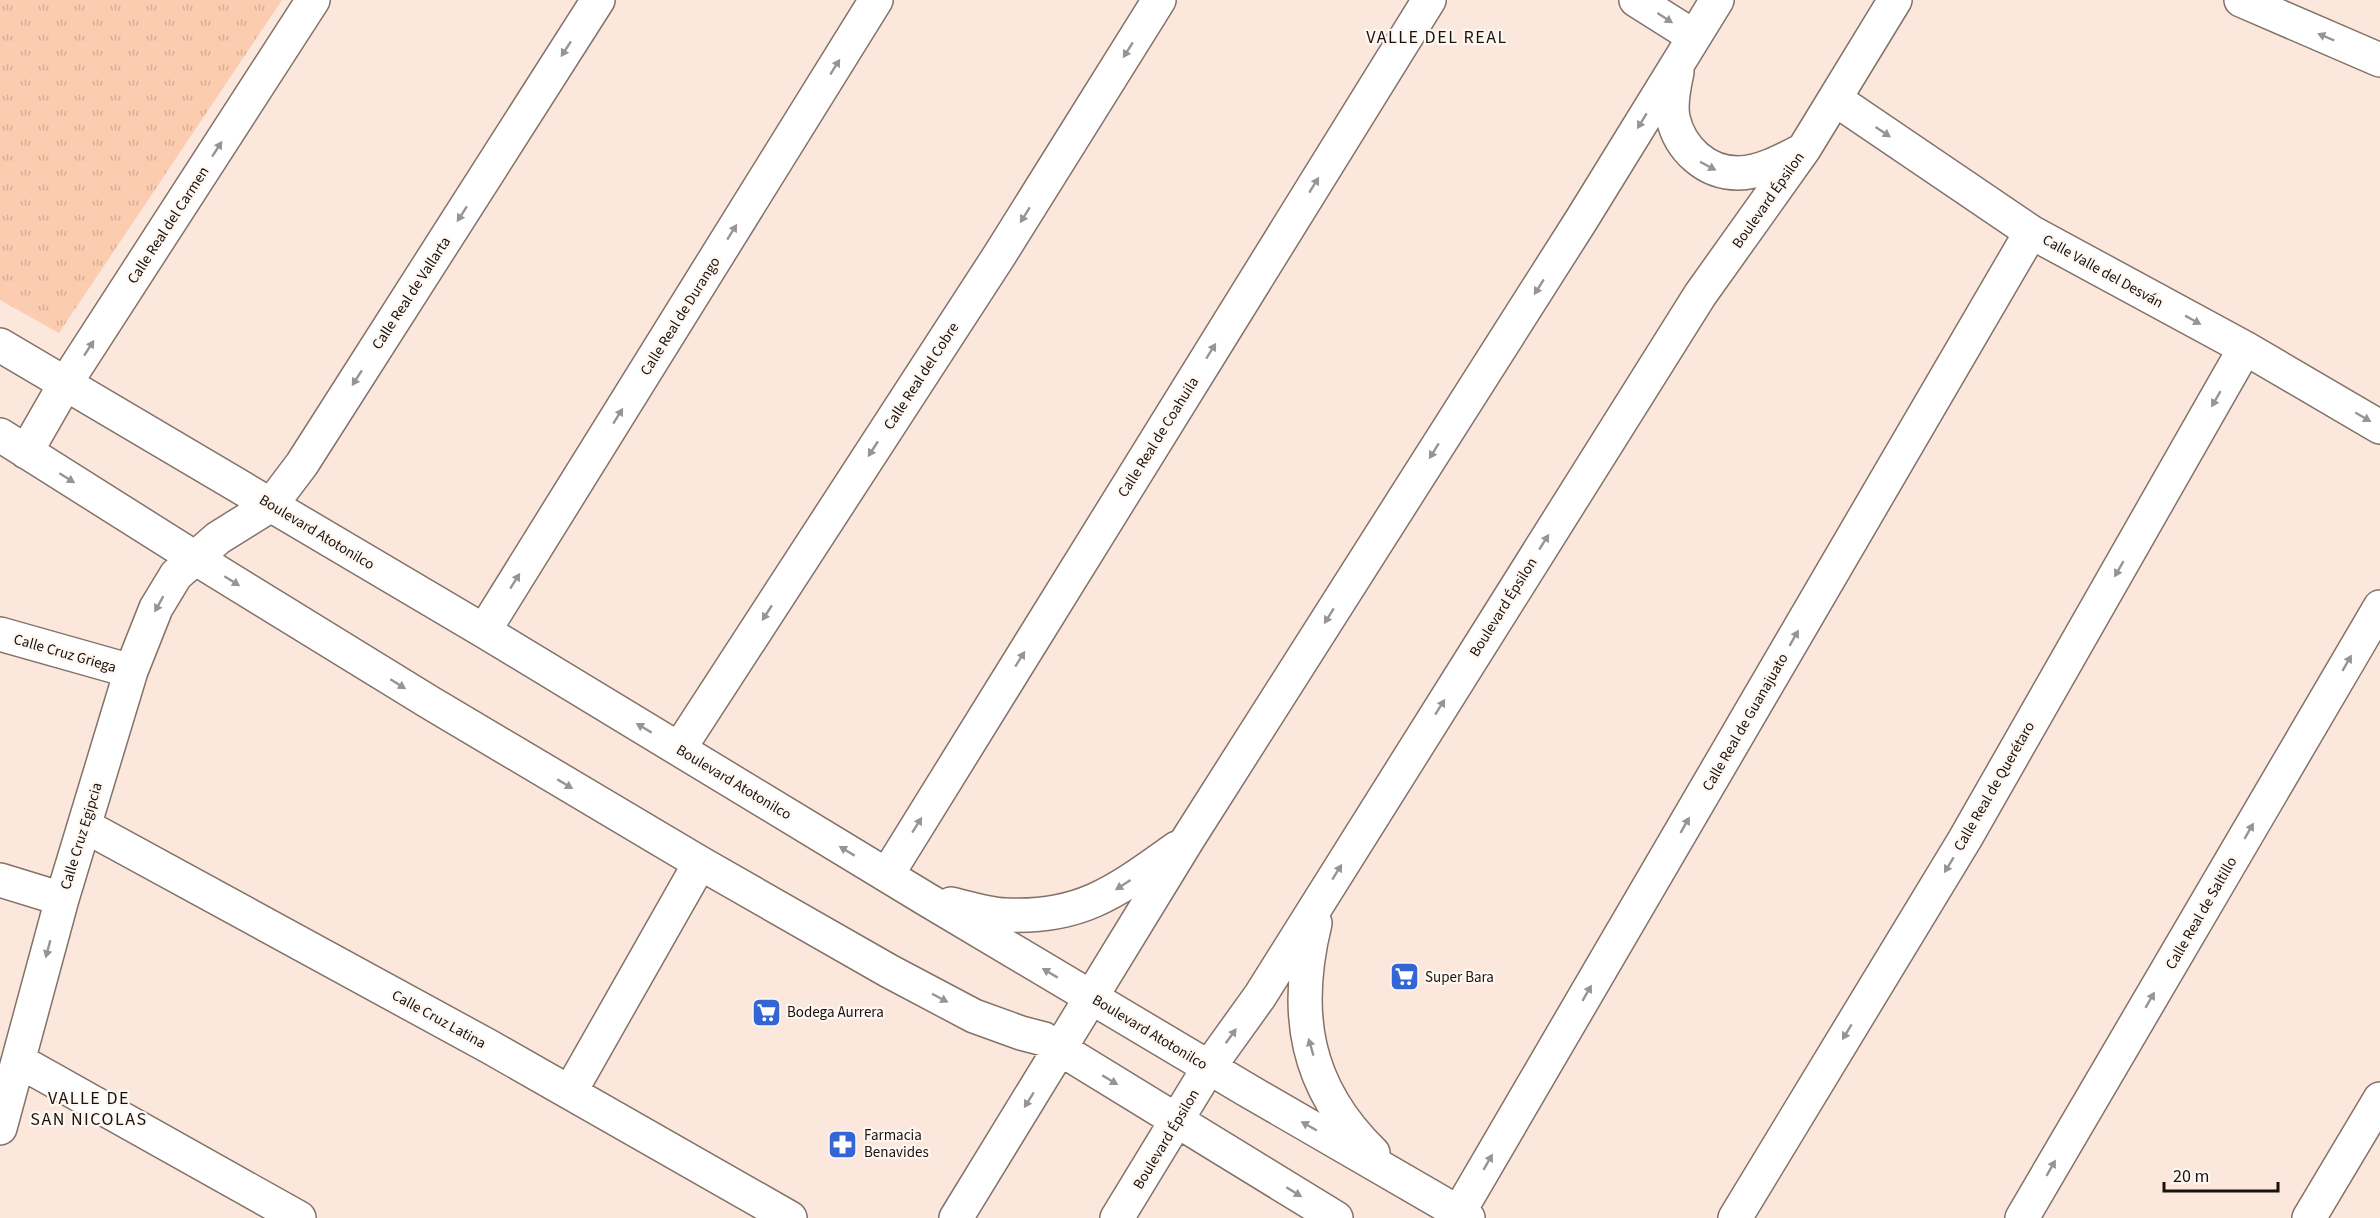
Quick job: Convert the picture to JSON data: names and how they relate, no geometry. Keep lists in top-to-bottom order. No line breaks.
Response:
{"streets":{"street":["Boulevard Épsilon","Calle Real del Carmen","Calle Valle del Desván","Calle Real de Vallarta","Calle Real de Durango","Calle Real del Cobre","Calle Real de Coahuila","Boulevard Atotonilco","Calle Cruz Griega","Calle Real de Guanajuato","Calle Real de Querétaro","Calle Cruz Egipcia","Calle Real de Saltillo","Calle Cruz Latina"]},"crossings":[["Boulevard Épsilon","Calle Valle del Desván"],["Boulevard Épsilon","Boulevard Atotonilco"],["Calle Real del Carmen","Boulevard Atotonilco"],["Calle Valle del Desván","Calle Real de Guanajuato"],["Calle Valle del Desván","Calle Real de Querétaro"],["Calle Real de Vallarta","Boulevard Atotonilco"],["Calle Real de Vallarta","Calle Cruz Egipcia"],["Calle Real de Durango","Boulevard Atotonilco"],["Calle Real del Cobre","Boulevard Atotonilco"],["Calle Real de Coahuila","Boulevard Atotonilco"],["Boulevard Atotonilco","Calle Real de Guanajuato"],["Calle Cruz Griega","Calle Cruz Egipcia"],["Calle Cruz Egipcia","Calle Cruz Latina"]],"one_way":["Calle Real del Carmen","Calle Valle del Desván","Calle Real de Vallarta","Calle Real de Durango","Calle Real del Cobre","Calle Real de Guanajuato","Calle Real de Querétaro","Calle Cruz Egipcia","Calle Real de Saltillo"],"districts":["VALLE DEL REAL","VALLE DE SAN NICOLAS"],"places":{"supermarket":["Super Bara","Bodega Aurrera"],"pharmacy":["Farmacia Benavides"]},"scale_bar":"20 m"}
